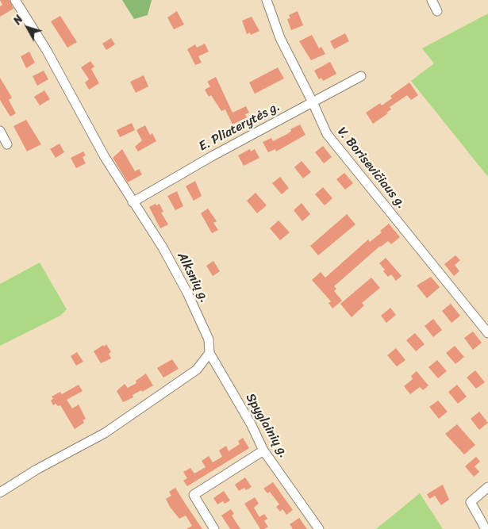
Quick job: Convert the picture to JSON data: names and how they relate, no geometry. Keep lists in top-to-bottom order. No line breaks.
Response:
{"streets":{"street":["E. Pliaterytės g.","V. Borisevičiaus g.","Alksnių g.","Spyglainių g."]},"crossings":[["E. Pliaterytės g.","V. Borisevičiaus g."],["E. Pliaterytės g.","Alksnių g."],["Alksnių g.","Spyglainių g."]],"north":"top left"}
